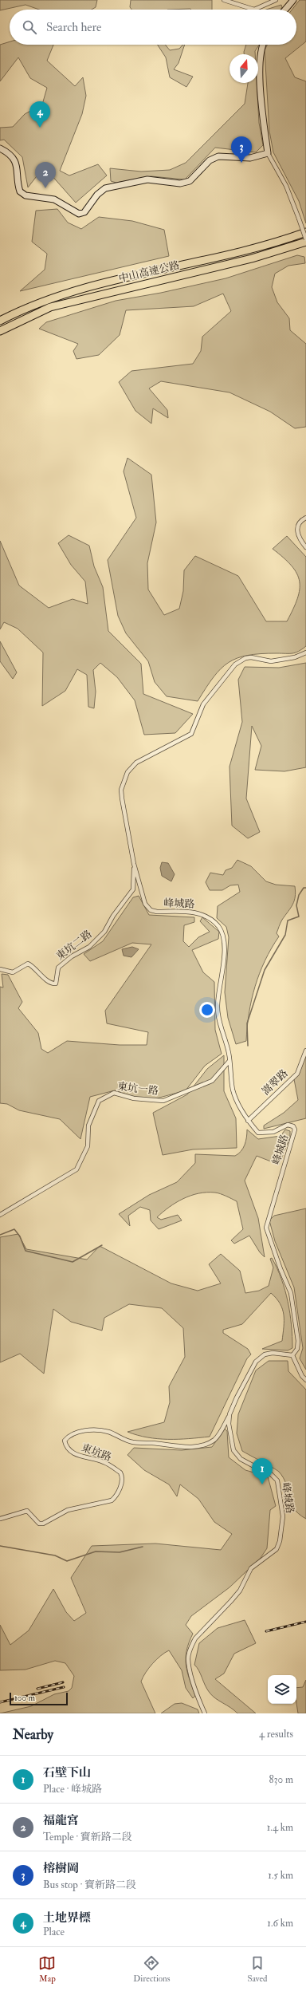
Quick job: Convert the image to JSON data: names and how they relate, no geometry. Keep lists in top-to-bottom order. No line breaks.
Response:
{"streets":{"highway":["中山高速公路"],"street":["峰城路","東坑二路","嵩翠路","東坑一路","東坑路"]},"crossings":[["峰城路","東坑二路"],["峰城路","嵩翠路"],["峰城路","東坑一路"],["峰城路","東坑路"]],"scale_bar":"100 m","north":"top","page":{"search":"Search here","pins":["4","3","2","1"],"scale":"100 m","heading":["Nearby","4 results"],"list":[{"mark":"1","name":"石壁下山","note":"Place · 峰城路","value":"830 m"},{"mark":"2","name":"福龍宮","note":"Temple · 寶新路二段","value":"1.4 km"},{"mark":"3","name":"榕樹岡","note":"Bus stop · 寶新路二段","value":"1.5 km"},{"mark":"4","name":"土地界標","note":"Place","value":"1.6 km"}],"nav":["Map","Directions","Saved"]}}
